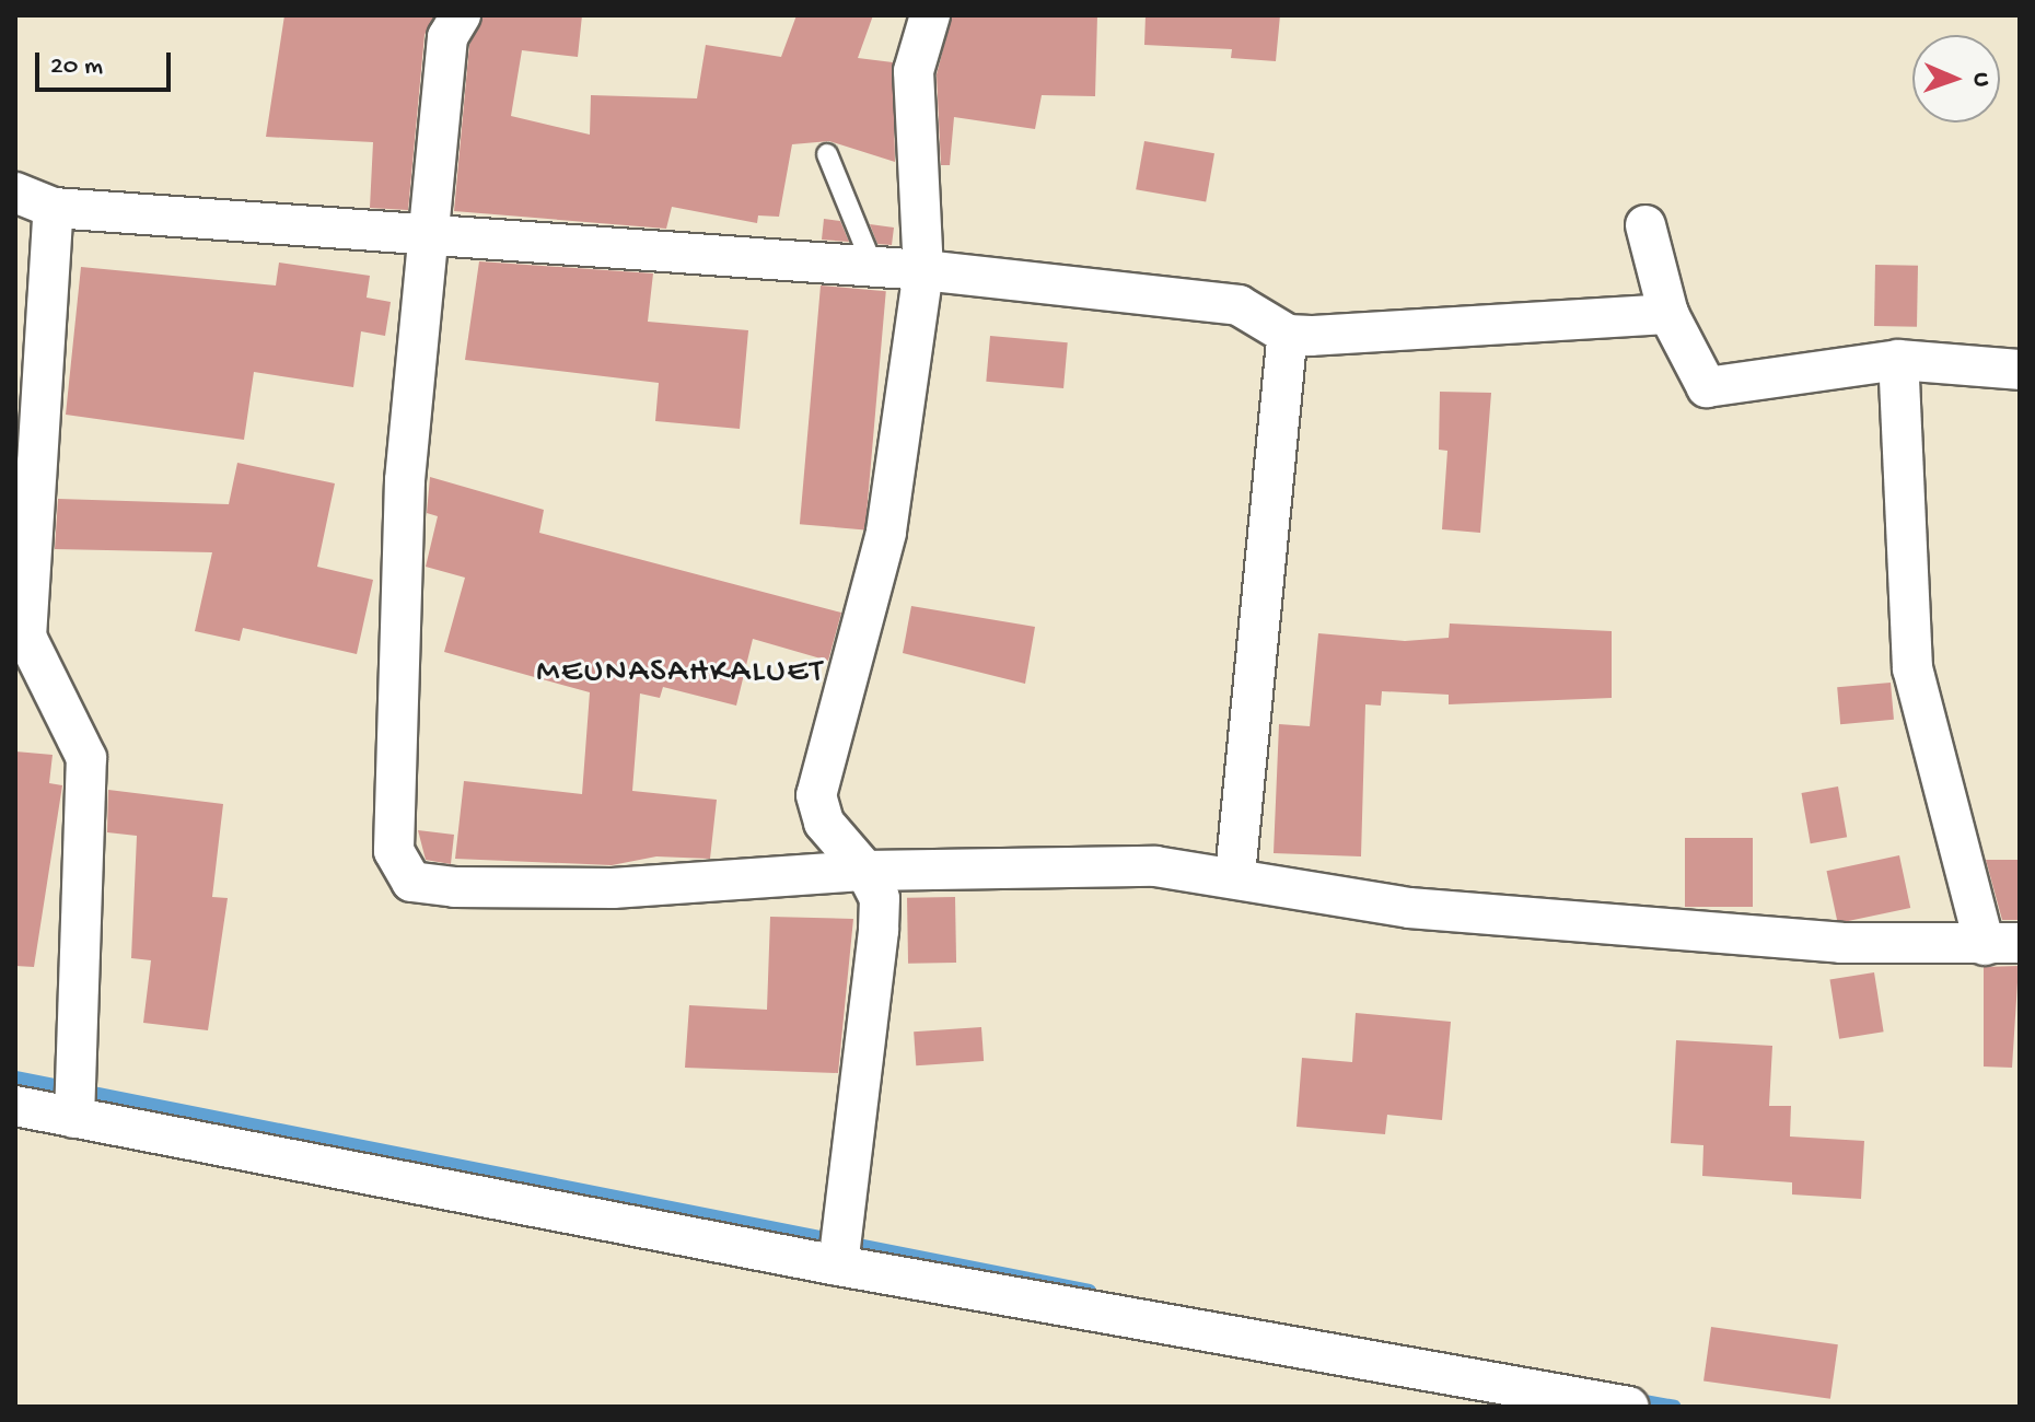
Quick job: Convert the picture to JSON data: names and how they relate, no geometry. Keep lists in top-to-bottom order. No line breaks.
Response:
{"districts":["MEUNASAHKALUET"],"scale_bar":"20 m","north":"right"}
